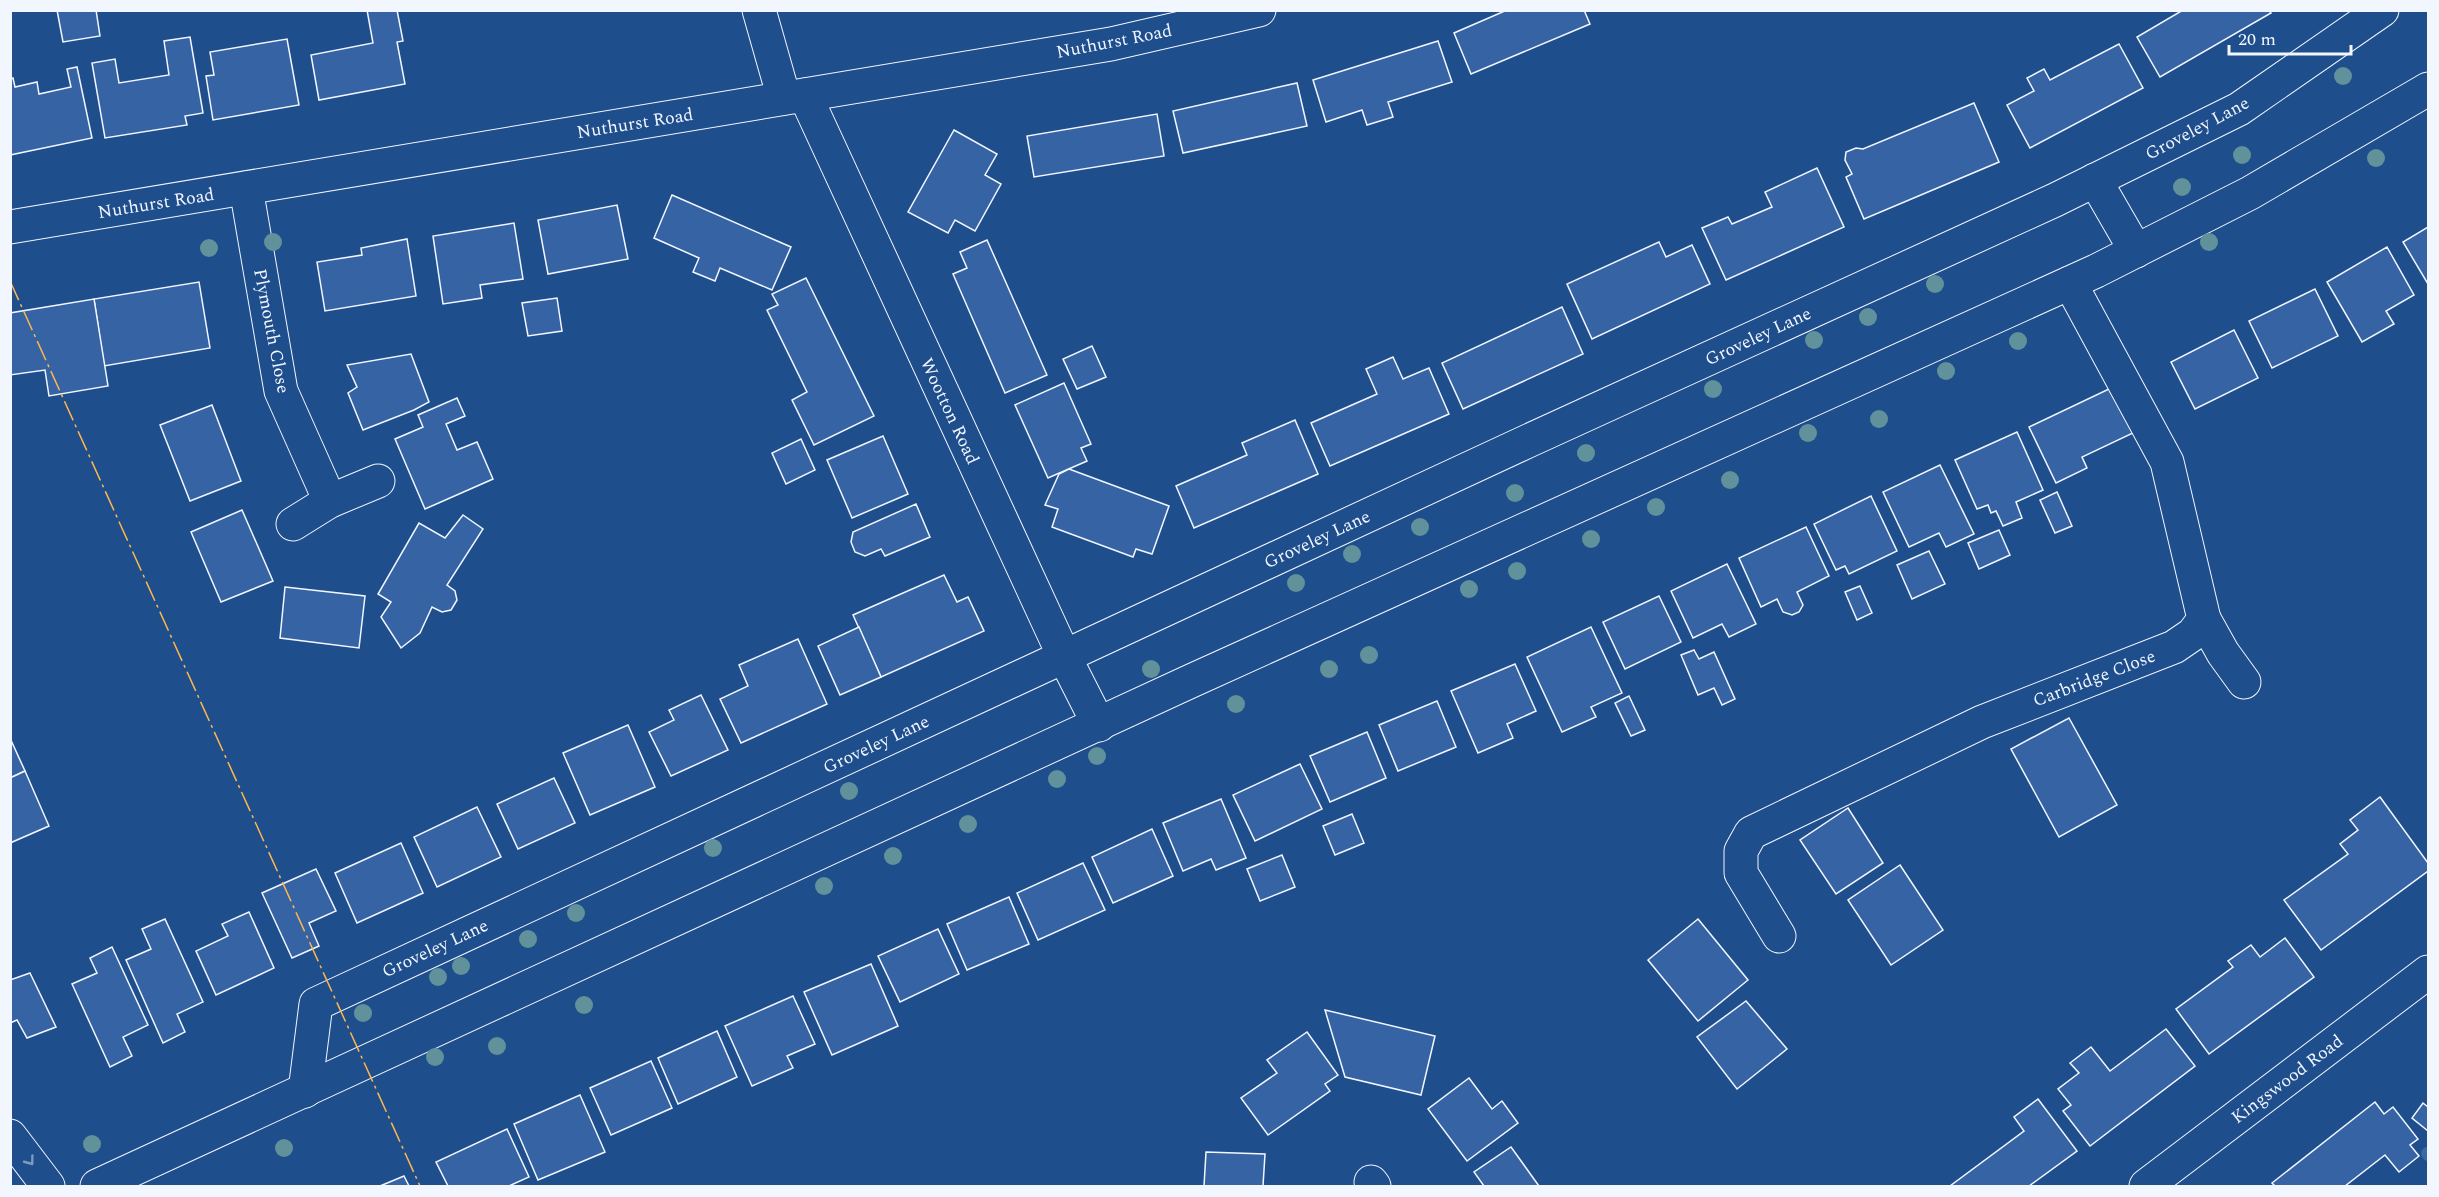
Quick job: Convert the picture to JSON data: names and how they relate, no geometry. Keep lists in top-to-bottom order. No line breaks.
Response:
{"streets":{"street":["Nuthurst Road","Groveley Lane","Plymouth Close","Wootton Road","Carbridge Close","Kingswood Road"]},"crossings":[["Nuthurst Road","Plymouth Close"],["Nuthurst Road","Wootton Road"],["Groveley Lane","Wootton Road"]],"scale_bar":"20 m"}
